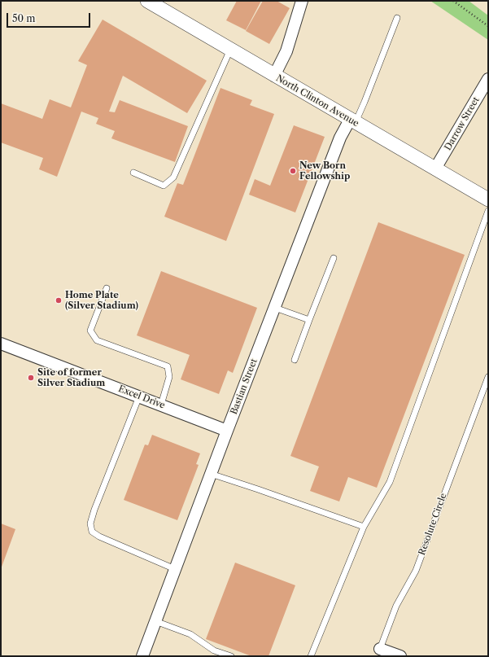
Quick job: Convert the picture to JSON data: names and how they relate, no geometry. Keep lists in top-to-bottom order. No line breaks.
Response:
{"streets":{"street":["North Clinton Avenue","Darrow Street","Bastian Street","Excel Drive","Resolute Circle"]},"crossings":[["North Clinton Avenue","Darrow Street"],["North Clinton Avenue","Bastian Street"],["Bastian Street","Excel Drive"]],"places":["New Born Fellowship","Home Plate (Silver Stadium)","Site of former Silver Stadium"],"scale_bar":"50 m"}
